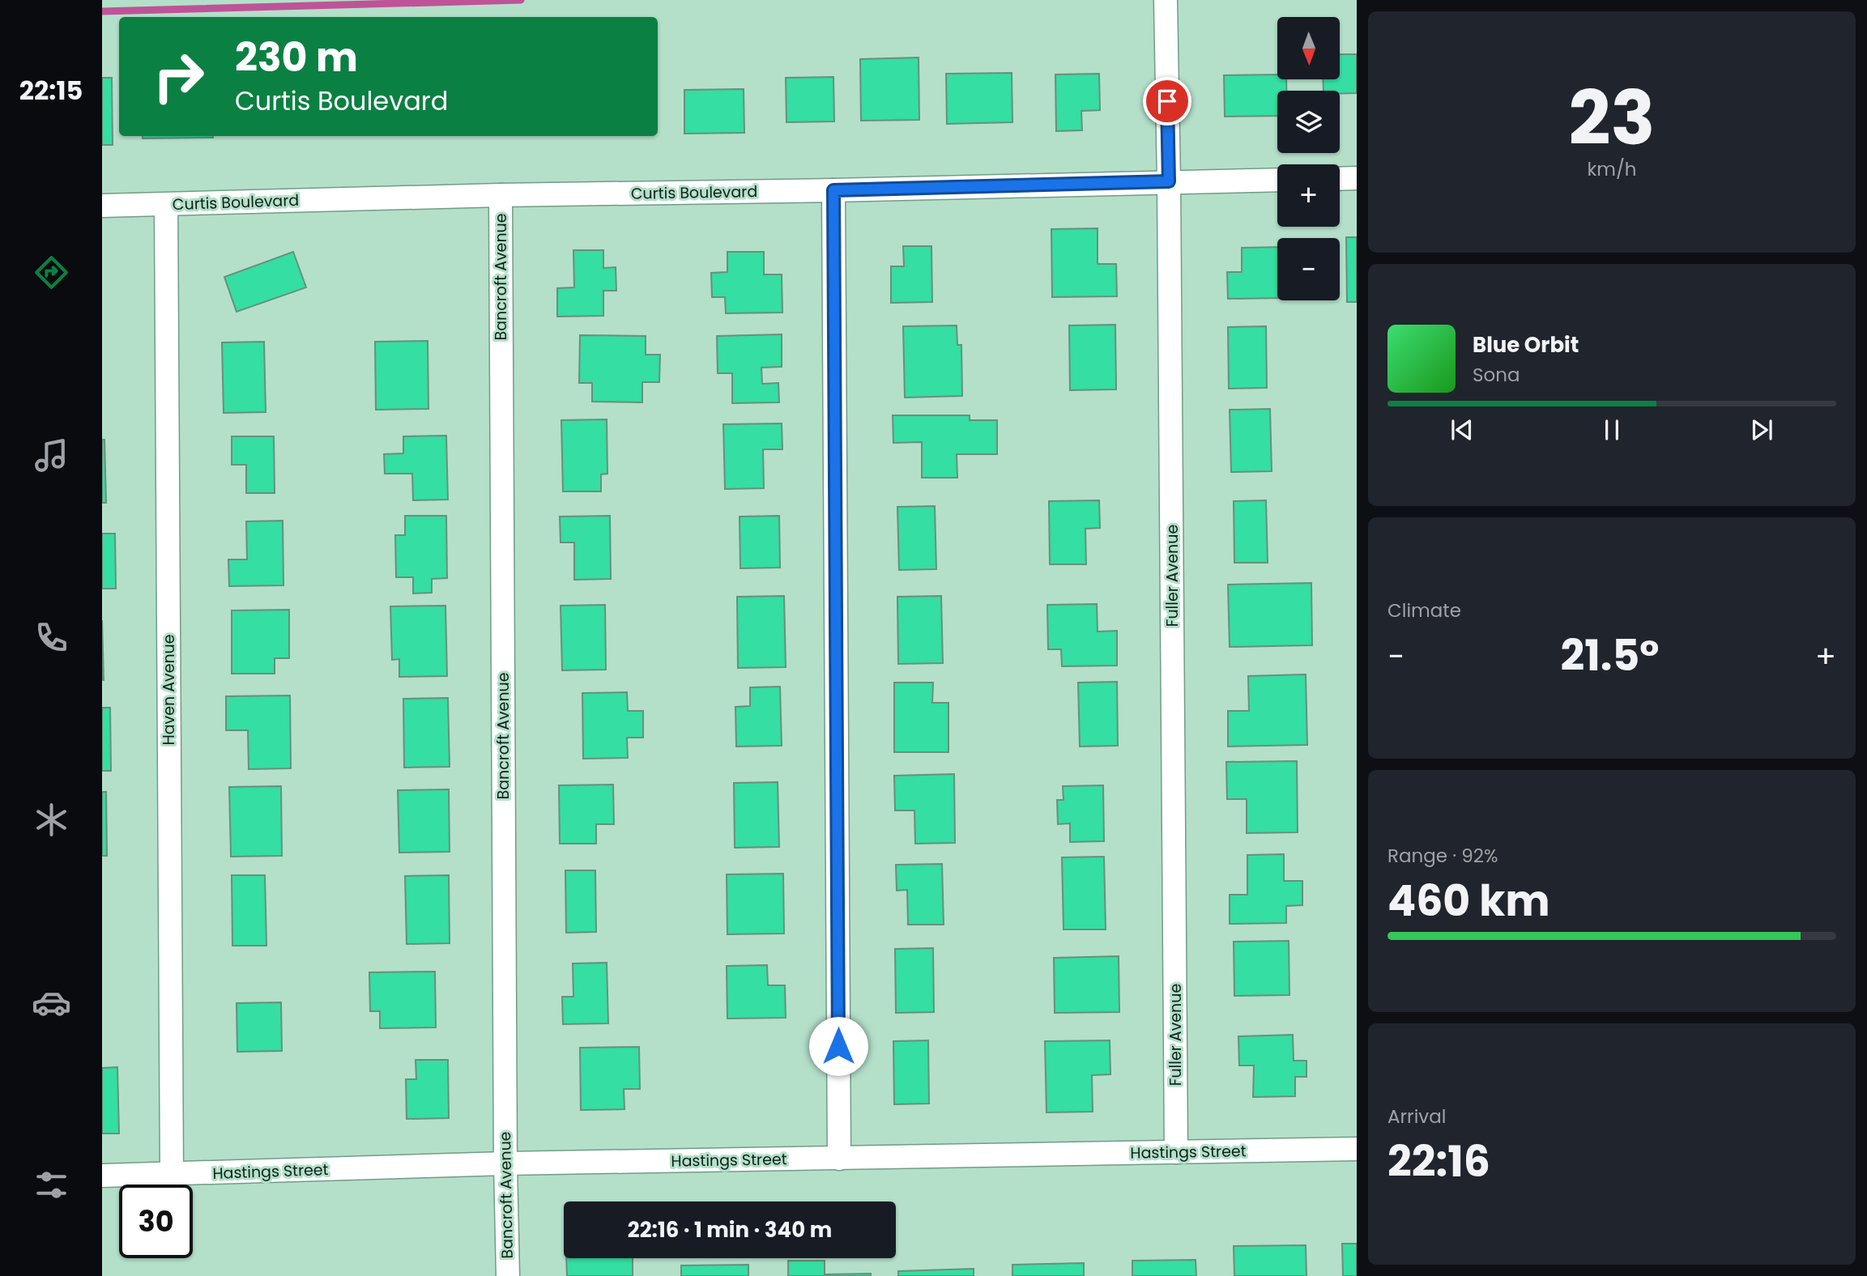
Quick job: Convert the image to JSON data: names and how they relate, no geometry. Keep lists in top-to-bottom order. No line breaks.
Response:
{"streets":{"street":["Curtis Boulevard","Bancroft Avenue","Fuller Avenue","Haven Avenue","Hastings Street"]},"crossings":[["Curtis Boulevard","Bancroft Avenue"],["Curtis Boulevard","Fuller Avenue"],["Curtis Boulevard","Haven Avenue"],["Bancroft Avenue","Hastings Street"],["Fuller Avenue","Hastings Street"],["Haven Avenue","Hastings Street"]],"north":"bottom","page":{"tabs":"22:15","tile":[["23","km/h"],"Climate",["Range · 92%","460 km"],["Arrival","22:16"]],"map_buttons":["+","−"],"turn":["230 m","Curtis Boulevard"],"song":["Blue Orbit","Sona"],"heat":["−","21.5°","+"],"limit":"30","trip":"22:16 · 1 min · 340 m"}}
